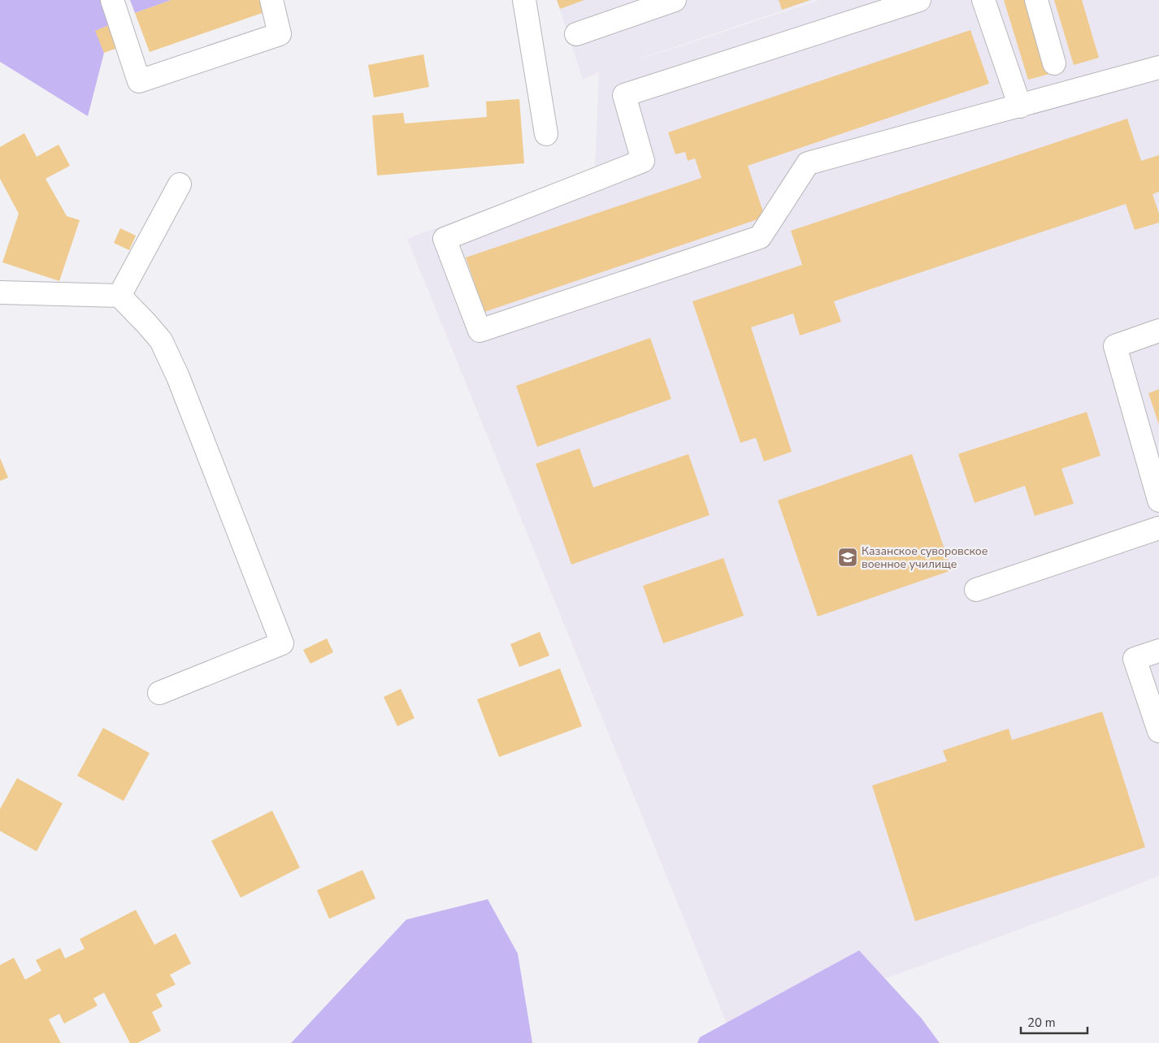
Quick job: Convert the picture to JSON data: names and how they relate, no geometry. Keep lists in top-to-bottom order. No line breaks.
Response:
{"places":{"school or university":["Казанское суворовское военное училище"]},"scale_bar":"20 m"}
